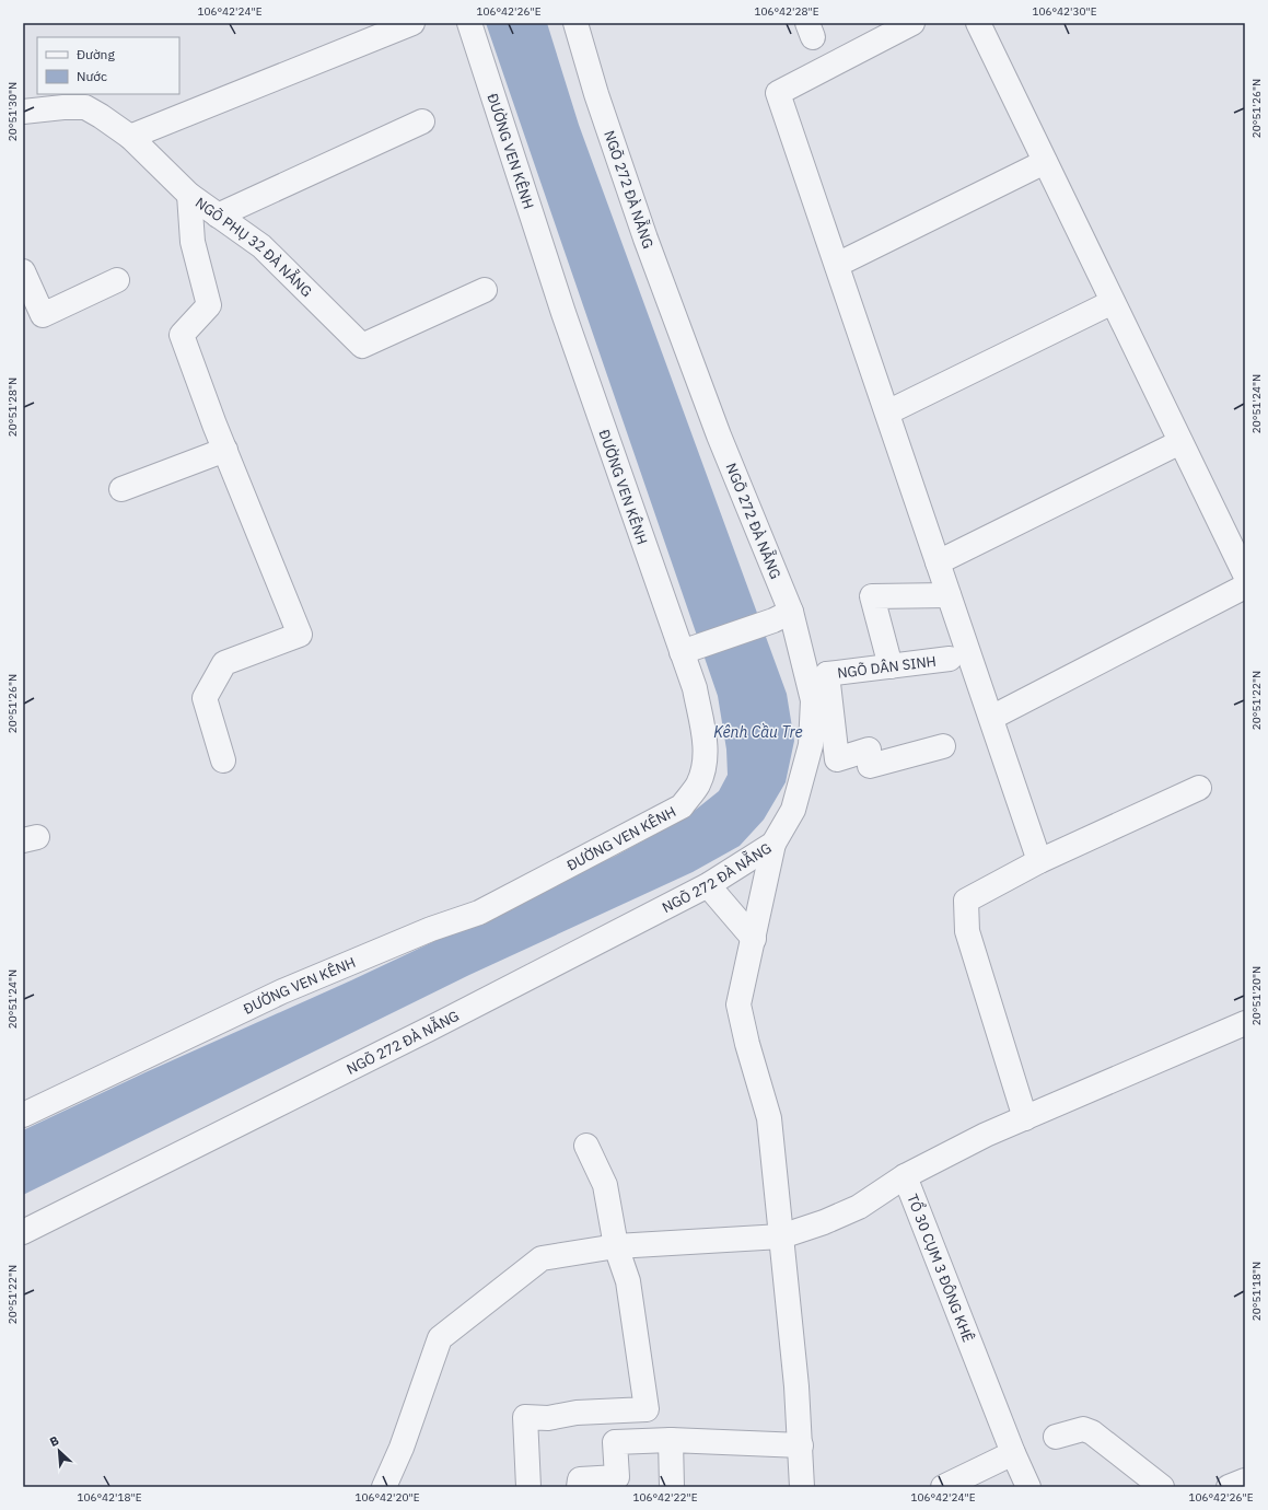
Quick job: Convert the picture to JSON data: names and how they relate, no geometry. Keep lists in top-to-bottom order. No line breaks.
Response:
{"streets":{"street":["ĐƯỜNG VEN KÊNH","NGÕ 272 ĐÀ NẴNG","NGÕ PHỤ 32 ĐÀ NẴNG","NGÕ DÂN SINH","TỔ 30 CỤM 3 ĐÔNG KHÊ"]},"crossings":[["NGÕ 272 ĐÀ NẴNG","NGÕ DÂN SINH"]],"water":["Kênh Cầu Tre"],"legend":["Đường","Nước"],"north":"top left","coordinates":["106°42'24\"E","106°42'26\"E","106°42'28\"E","106°42'30\"E","20°51'26\"N","20°51'30\"N","20°51'24\"N","20°51'28\"N","20°51'22\"N","20°51'20\"N","20°51'18\"N","106°42'18\"E","106°42'20\"E","106°42'22\"E"]}
